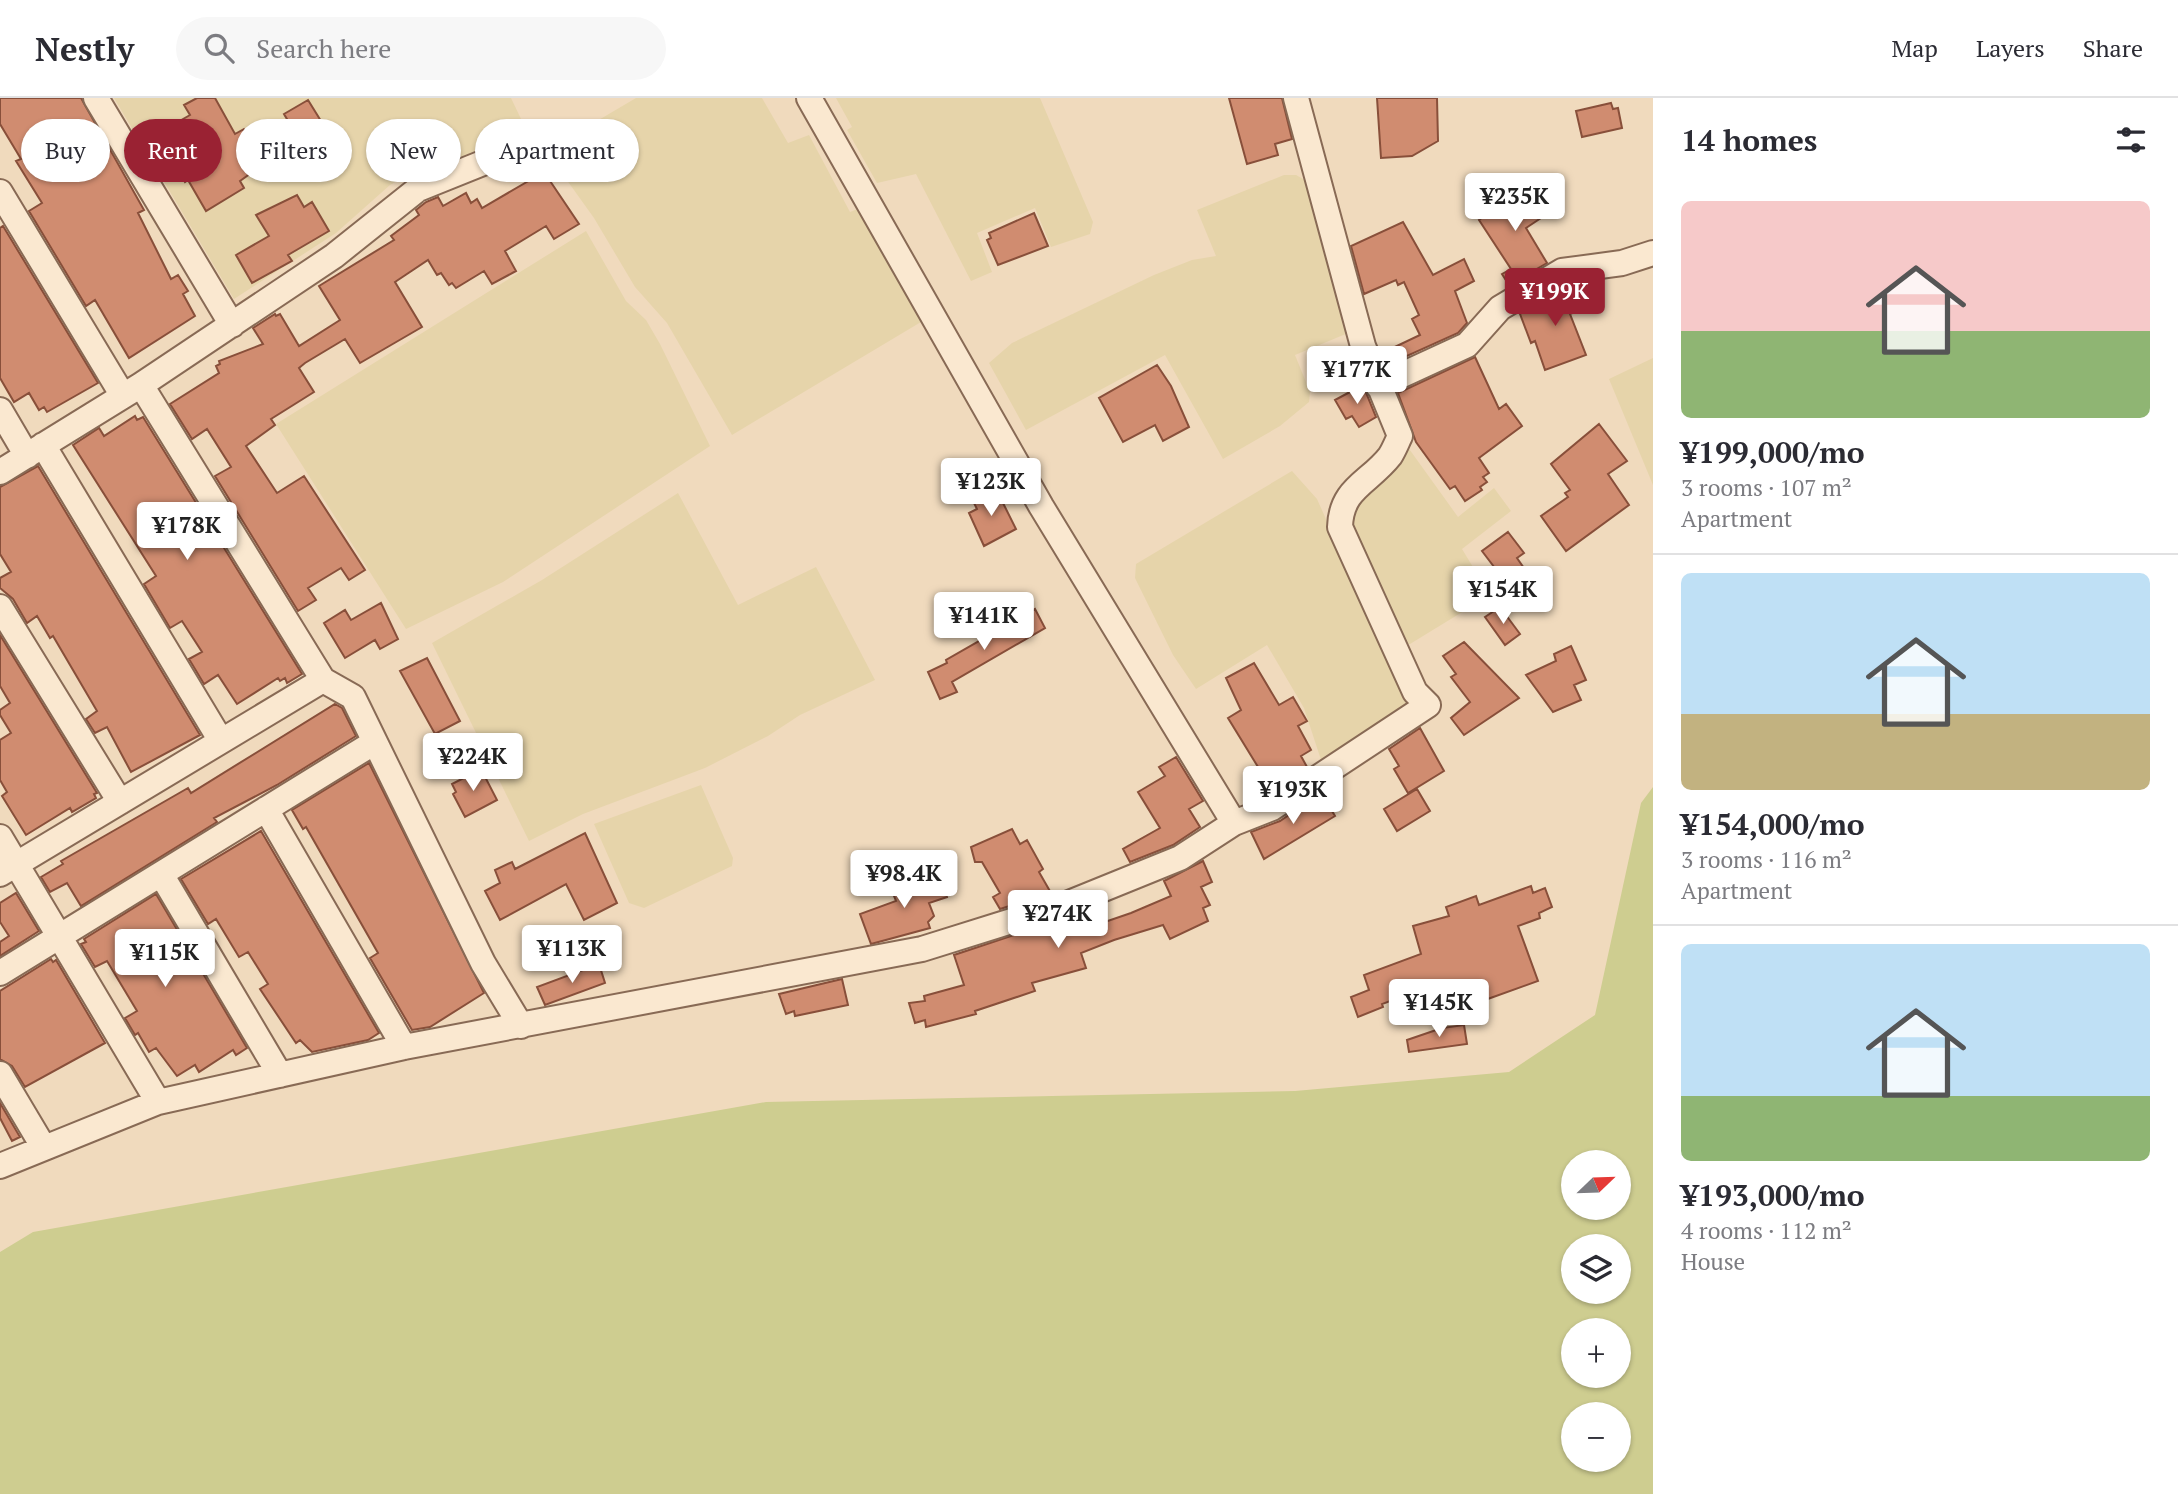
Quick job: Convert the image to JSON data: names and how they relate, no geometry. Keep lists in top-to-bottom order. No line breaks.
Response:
{"north":"top right","page":{"header":"Nestly","search":"Search here","nav":["Map","Layers","Share"],"heading":"14 homes","chip":["Buy","Rent","Filters","New","Apartment"],"price":["¥235K","¥199K","¥177K","¥123K","¥178K","¥154K","¥141K","¥224K","¥193K","¥98.4K","¥274K","¥113K","¥115K","¥145K"],"list":[{"name":"¥199,000/mo","note":"3 rooms · 107 m² · Apartment"},{"name":"¥154,000/mo","note":"3 rooms · 116 m² · Apartment"},{"name":"¥193,000/mo","note":"4 rooms · 112 m² · House"}],"map_buttons":["+","−"]}}
